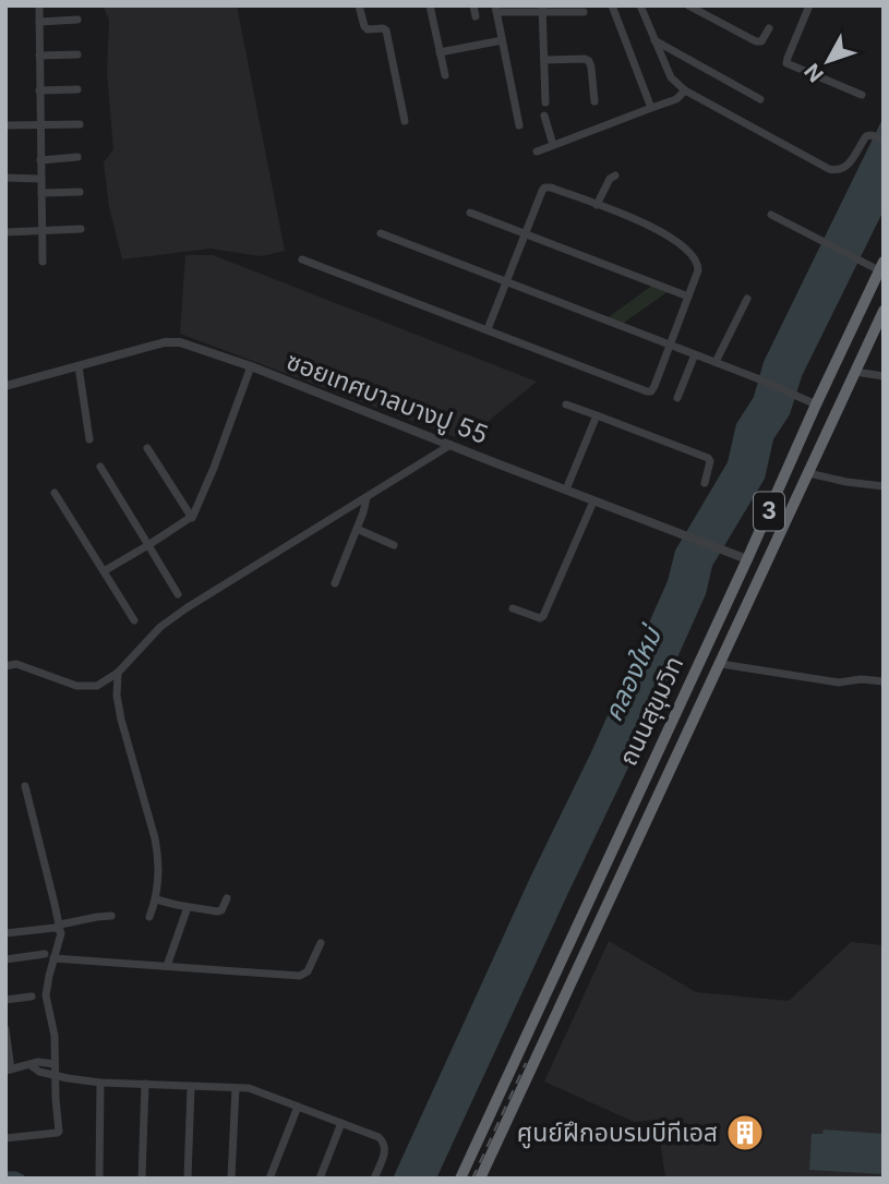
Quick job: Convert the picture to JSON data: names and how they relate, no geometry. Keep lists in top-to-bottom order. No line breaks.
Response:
{"streets":{"highway":["3","ถนนสุขุมวิท"],"street":["ซอยเทศบาลบางปู 55"]},"crossings":[["ซอยเทศบาลบางปู 55","ถนนสุขุมวิท"]],"water":["คลองใหม่"],"places":{"building":["ศูนย์ฝึกอบรมบีทีเอส"]},"north":"bottom left"}
